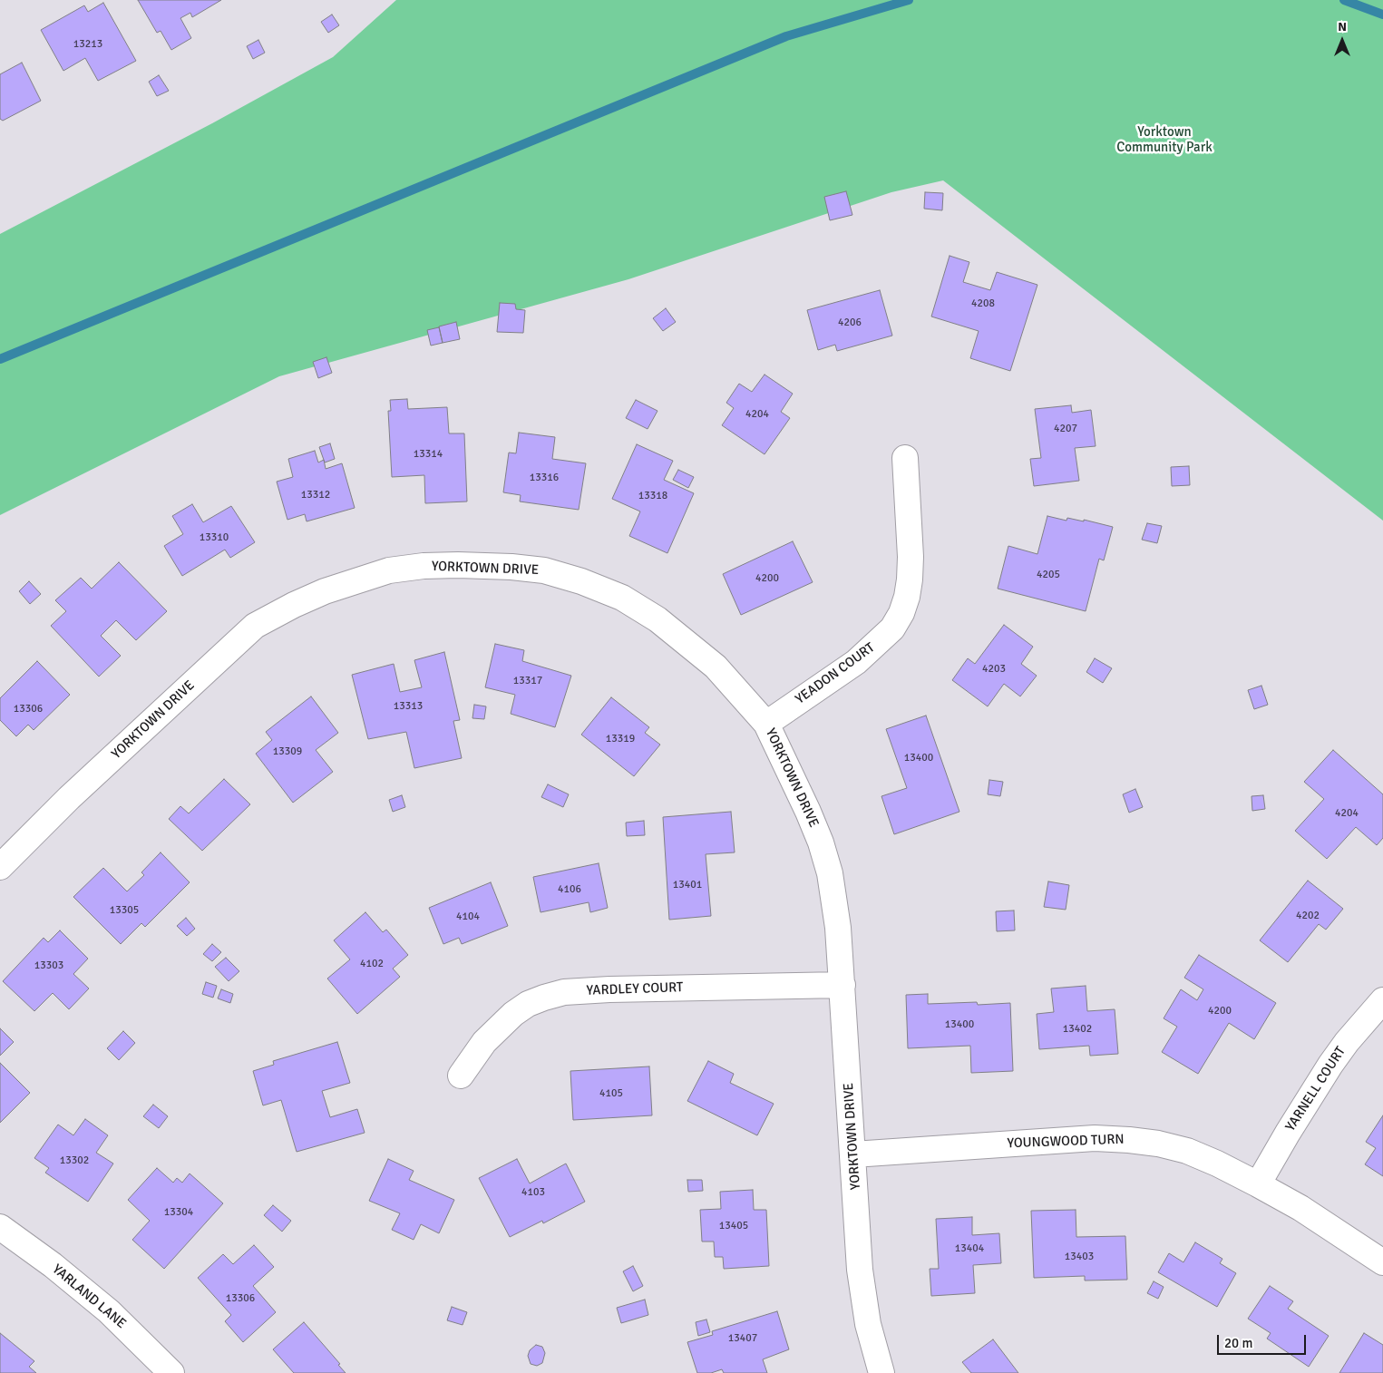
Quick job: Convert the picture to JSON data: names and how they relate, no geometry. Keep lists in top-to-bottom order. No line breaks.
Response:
{"streets":{"street":["YORKTOWN DRIVE","YEADON COURT","YARDLEY COURT","YARNELL COURT","YOUNGWOOD TURN","YARLAND LANE"]},"crossings":[["YORKTOWN DRIVE","YEADON COURT"],["YORKTOWN DRIVE","YARDLEY COURT"],["YORKTOWN DRIVE","YOUNGWOOD TURN"],["YARNELL COURT","YOUNGWOOD TURN"]],"parks":["Yorktown Community Park"],"house_numbers":["13213","4208","4206","4204","4207","13314","13316","13312","13318","13310","4205","4200","4203","13317","13313","13306","13319","13309","13400","4204","13401","4106","13305","4202","4104","4102","13303","4200","13400","13402","4105","13302","4103","13304","13405","13404","13403","13306","13407"],"scale_bar":"20 m","north":"top"}
